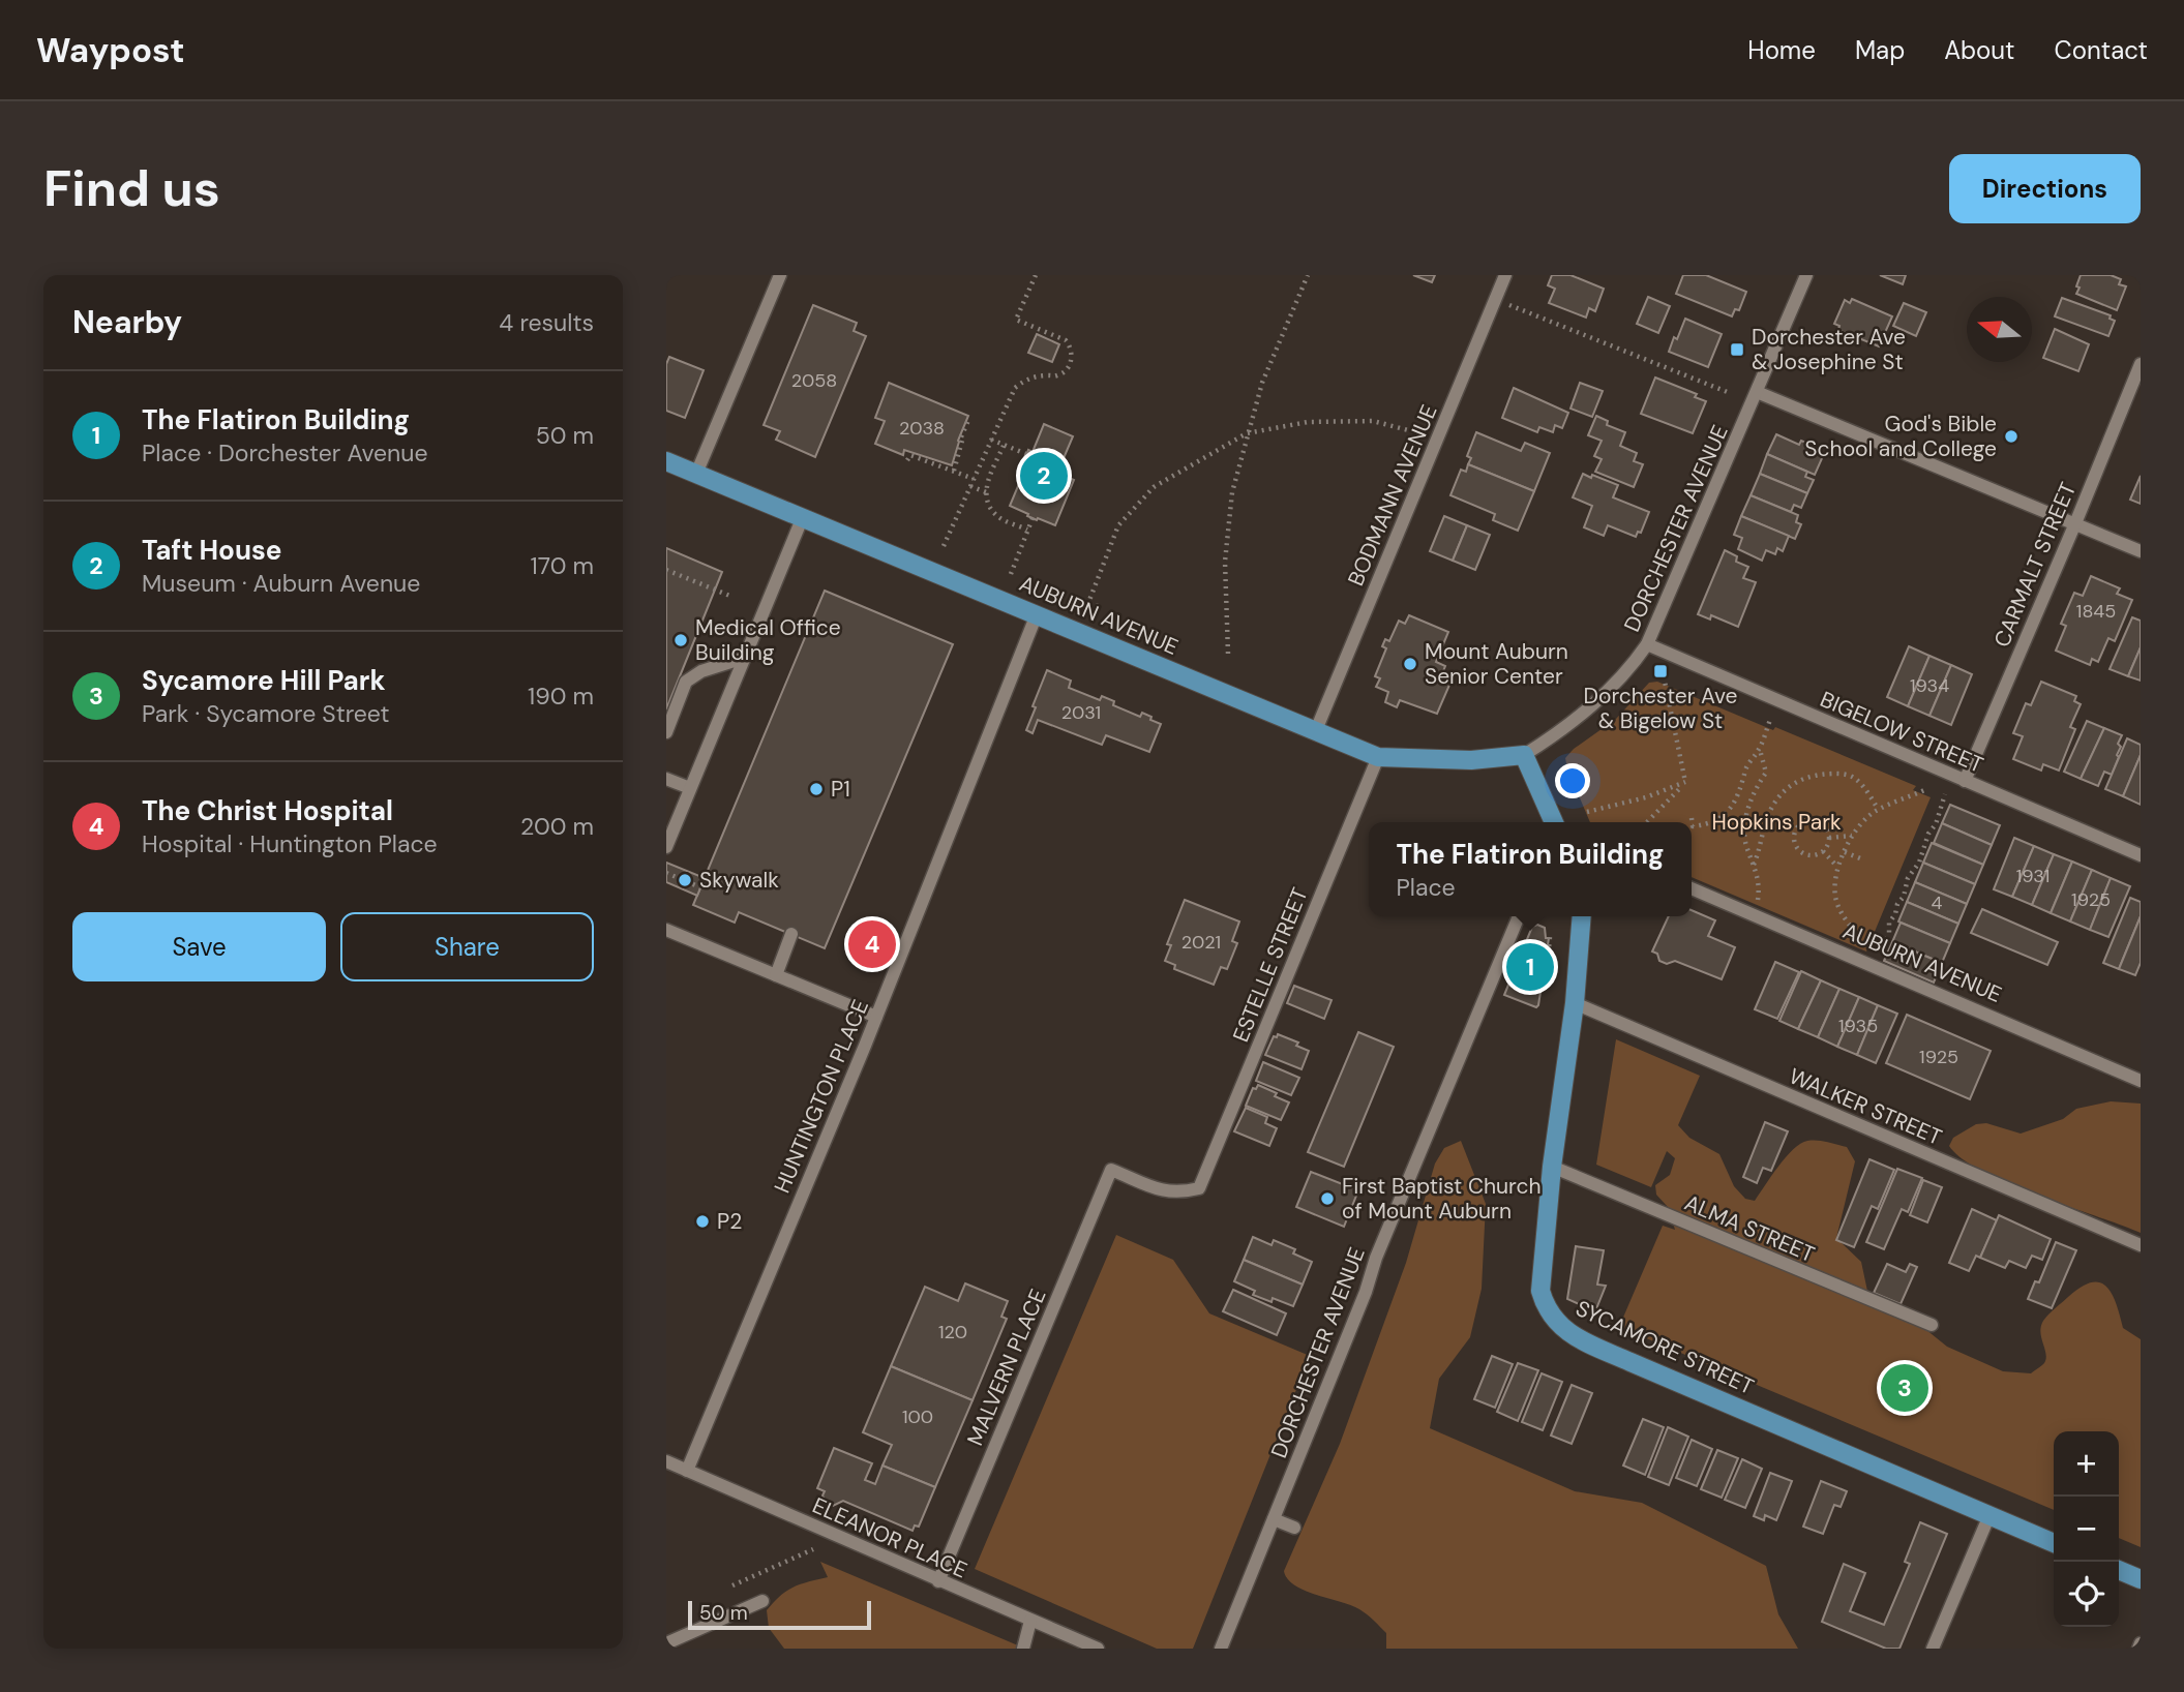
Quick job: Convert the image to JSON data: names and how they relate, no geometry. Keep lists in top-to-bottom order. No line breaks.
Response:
{"streets":{"main road":["AUBURN AVENUE","SYCAMORE STREET"],"street":["BODMANN AVENUE","DORCHESTER AVENUE","CARMALT STREET","BIGELOW STREET","ESTELLE STREET","HUNTINGTON PLACE","WALKER STREET","ALMA STREET","MALVERN PLACE","ELEANOR PLACE"]},"crossings":[["BODMANN AVENUE","AUBURN AVENUE"],["DORCHESTER AVENUE","AUBURN AVENUE"],["DORCHESTER AVENUE","BIGELOW STREET"],["CARMALT STREET","BIGELOW STREET"],["AUBURN AVENUE","ESTELLE STREET"],["AUBURN AVENUE","HUNTINGTON PLACE"],["ESTELLE STREET","MALVERN PLACE"],["HUNTINGTON PLACE","ELEANOR PLACE"],["WALKER STREET","SYCAMORE STREET"],["ALMA STREET","SYCAMORE STREET"],["MALVERN PLACE","ELEANOR PLACE"]],"parks":["Hopkins Park"],"places":{"transit":["Dorchester Ave & Josephine St","Dorchester Ave & Bigelow St"],"other":["God's Bible School and College","Medical Office Building","Mount Auburn Senior Center","P1","Skywalk","First Baptist Church of Mount Auburn","P2"]},"house_numbers":["2058","2038","1845","1934","2031","1931","1925","4","2021","1935","1925","120","100"],"scale_bar":"50 m","north":"left","page":{"header":"Waypost","nav":["Home","Map","About","Contact"],"buttons":["Directions",["Save","Share"]],"title":"Find us","heading":["Nearby","4 results"],"list":[{"mark":"1","name":"The Flatiron Building","note":"Place · Dorchester Avenue","value":"50 m"},{"mark":"2","name":"Taft House","note":"Museum · Auburn Avenue","value":"170 m"},{"mark":"3","name":"Sycamore Hill Park","note":"Park · Sycamore Street","value":"190 m"},{"mark":"4","name":"The Christ Hospital","note":"Hospital · Huntington Place","value":"200 m"}],"pins":["2","4","1","3"],"popup":["The Flatiron Building","Place"],"map_buttons":["+","−"],"scale":"50 m"}}
